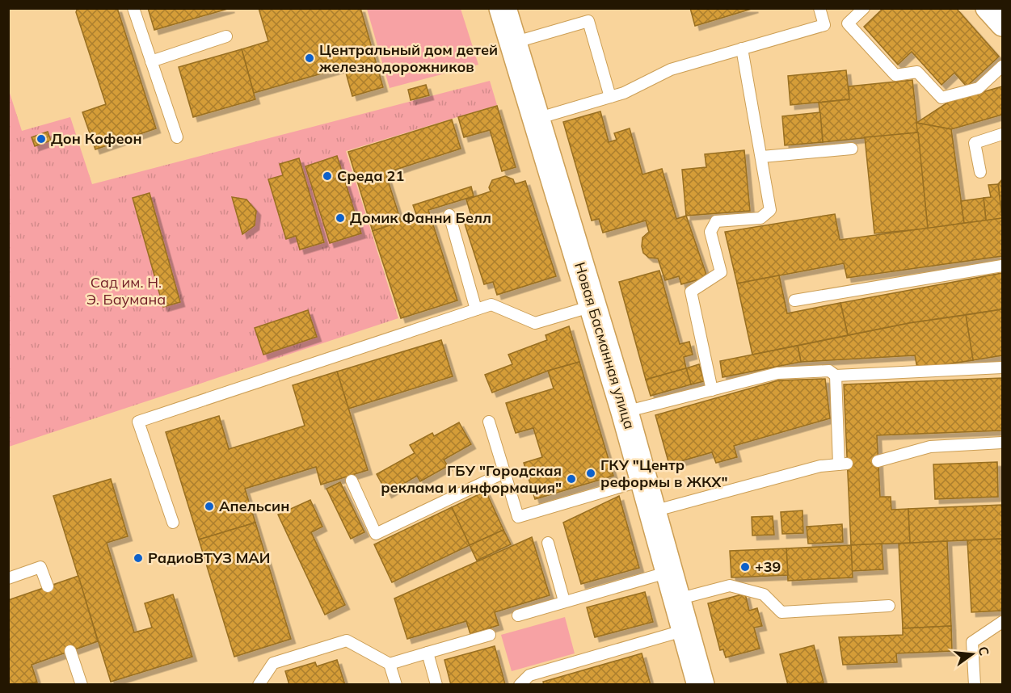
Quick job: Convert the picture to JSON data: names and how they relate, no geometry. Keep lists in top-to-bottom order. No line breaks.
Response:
{"streets":{"main road":["Новая Басманная улица"]},"parks":["Сад им. Н. Э. Баумана"],"places":["Центральный дом детей железнодорожников","Дон Кофеон","Среда 21","Домик Фанни Белл","ГКУ \"Центр реформы в ЖКХ\"","ГБУ \"Городская реклама и информация\"","Апельсин","РадиоВТУЗ МАИ","+39"],"north":"right"}
